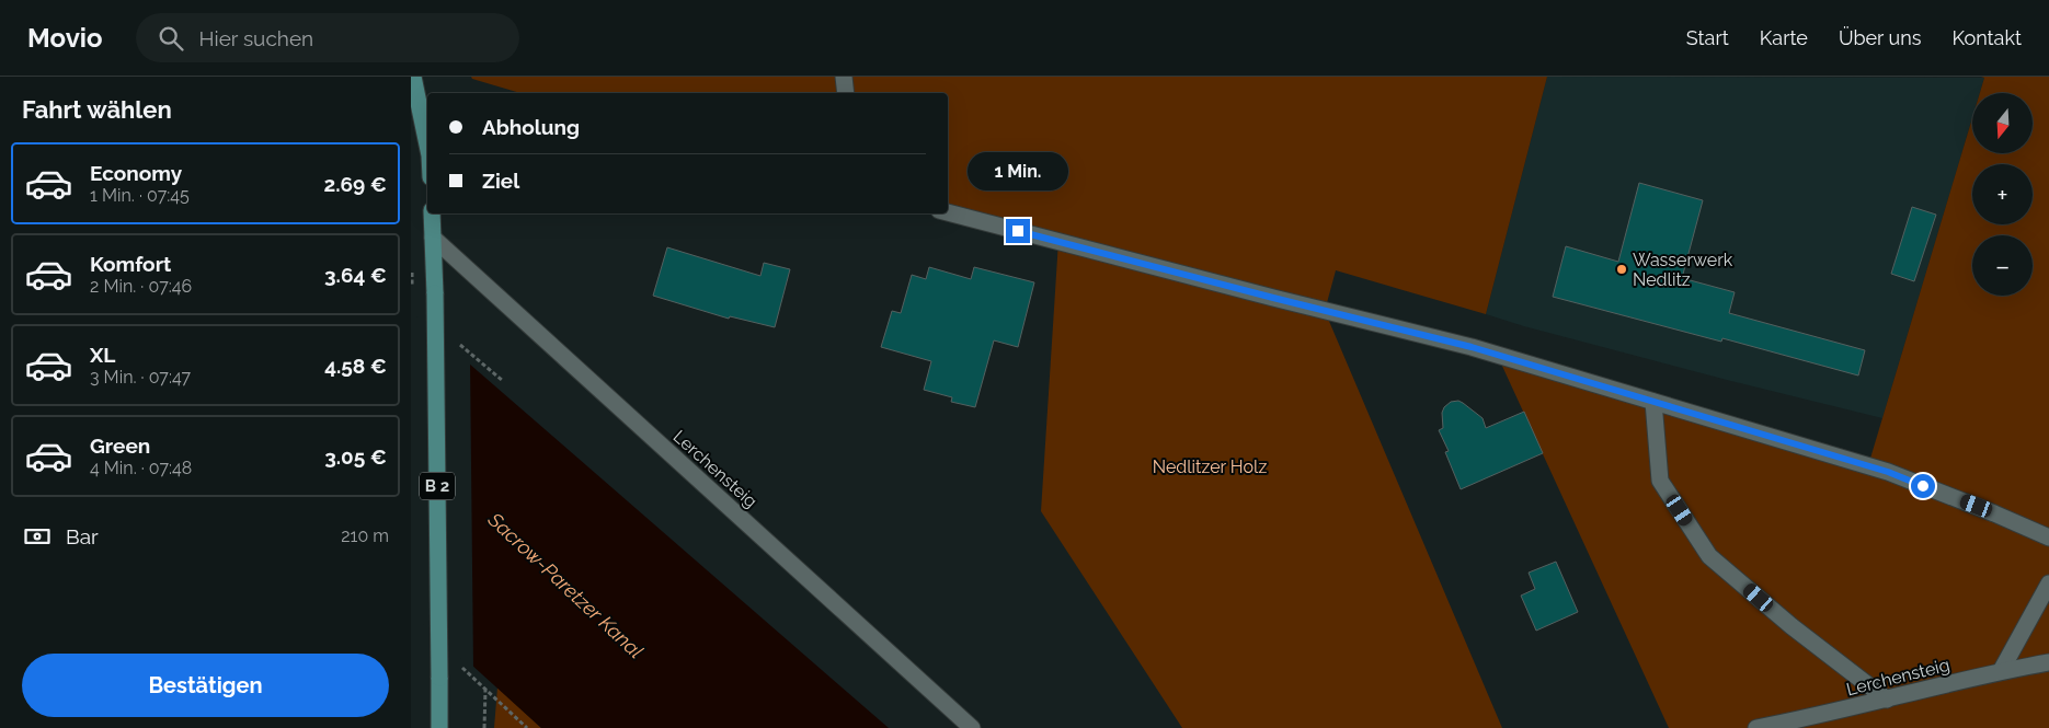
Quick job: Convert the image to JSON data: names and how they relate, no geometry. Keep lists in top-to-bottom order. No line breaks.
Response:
{"streets":{"main road":["B 2"],"street":["Lerchensteig"]},"crossings":[["Lerchensteig","B 2"]],"water":["Sacrow-Paretzer Kanal"],"parks":["Nedlitzer Holz"],"places":["Wasserwerk Nedlitz"],"north":"bottom","page":{"header":"Movio","search":"Hier suchen","nav":["Start","Karte","Über uns","Kontakt"],"heading":"Fahrt wählen","map_buttons":["+","−"],"banner":["Abholung","Ziel"],"list":[{"name":"Economy","note":"1 Min. · 07:45","value":"2.69 €"},{"name":"Komfort","note":"2 Min. · 07:46","value":"3.64 €"},{"name":"XL","note":"3 Min. · 07:47","value":"4.58 €"},{"name":"Green","note":"4 Min. · 07:48","value":"3.05 €"}],"bubble":"1 Min.","pay":["Bar","210 m"],"buttons":"Bestätigen"}}
